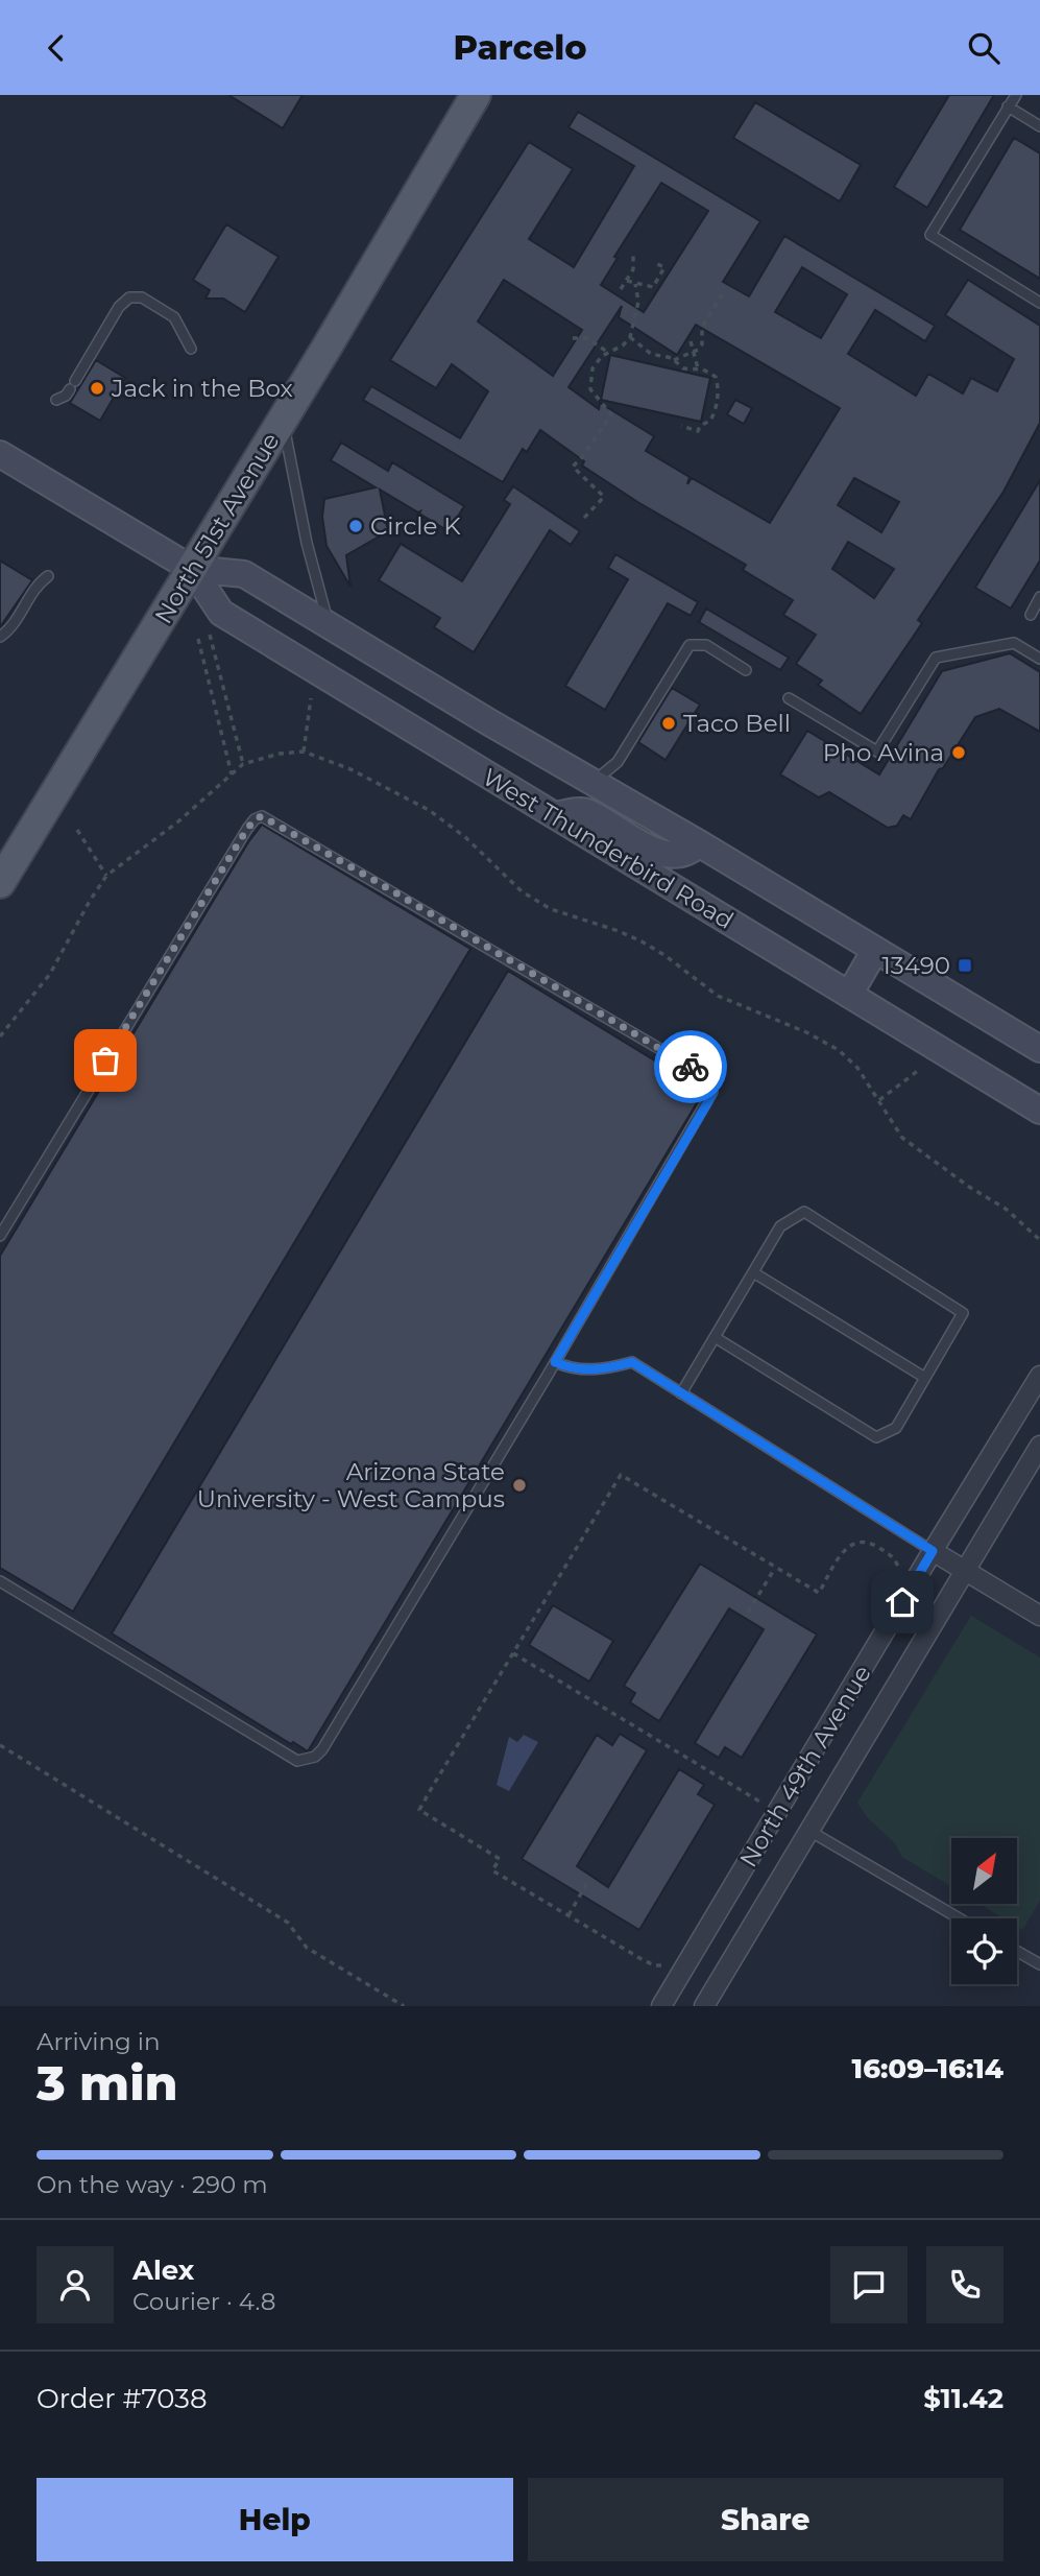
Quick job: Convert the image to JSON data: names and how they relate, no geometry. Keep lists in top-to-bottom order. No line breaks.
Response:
{"streets":{"main road":["North 51st Avenue","West Thunderbird Road"],"street":["North 49th Avenue"]},"crossings":[["North 51st Avenue","West Thunderbird Road"]],"places":{"other":["Jack in the Box","Circle K","Taco Bell","Pho Avina","Arizona State University - West Campus"],"transit":["13490"]},"north":"top right","page":{"header":"Parcelo","heading":["3 min","Arriving in","16:09–16:14"],"panel":["Alex","Courier · 4.8","Order #7038","$11.42"],"bar":"On the way · 290 m","buttons":["Help","Share"]}}
